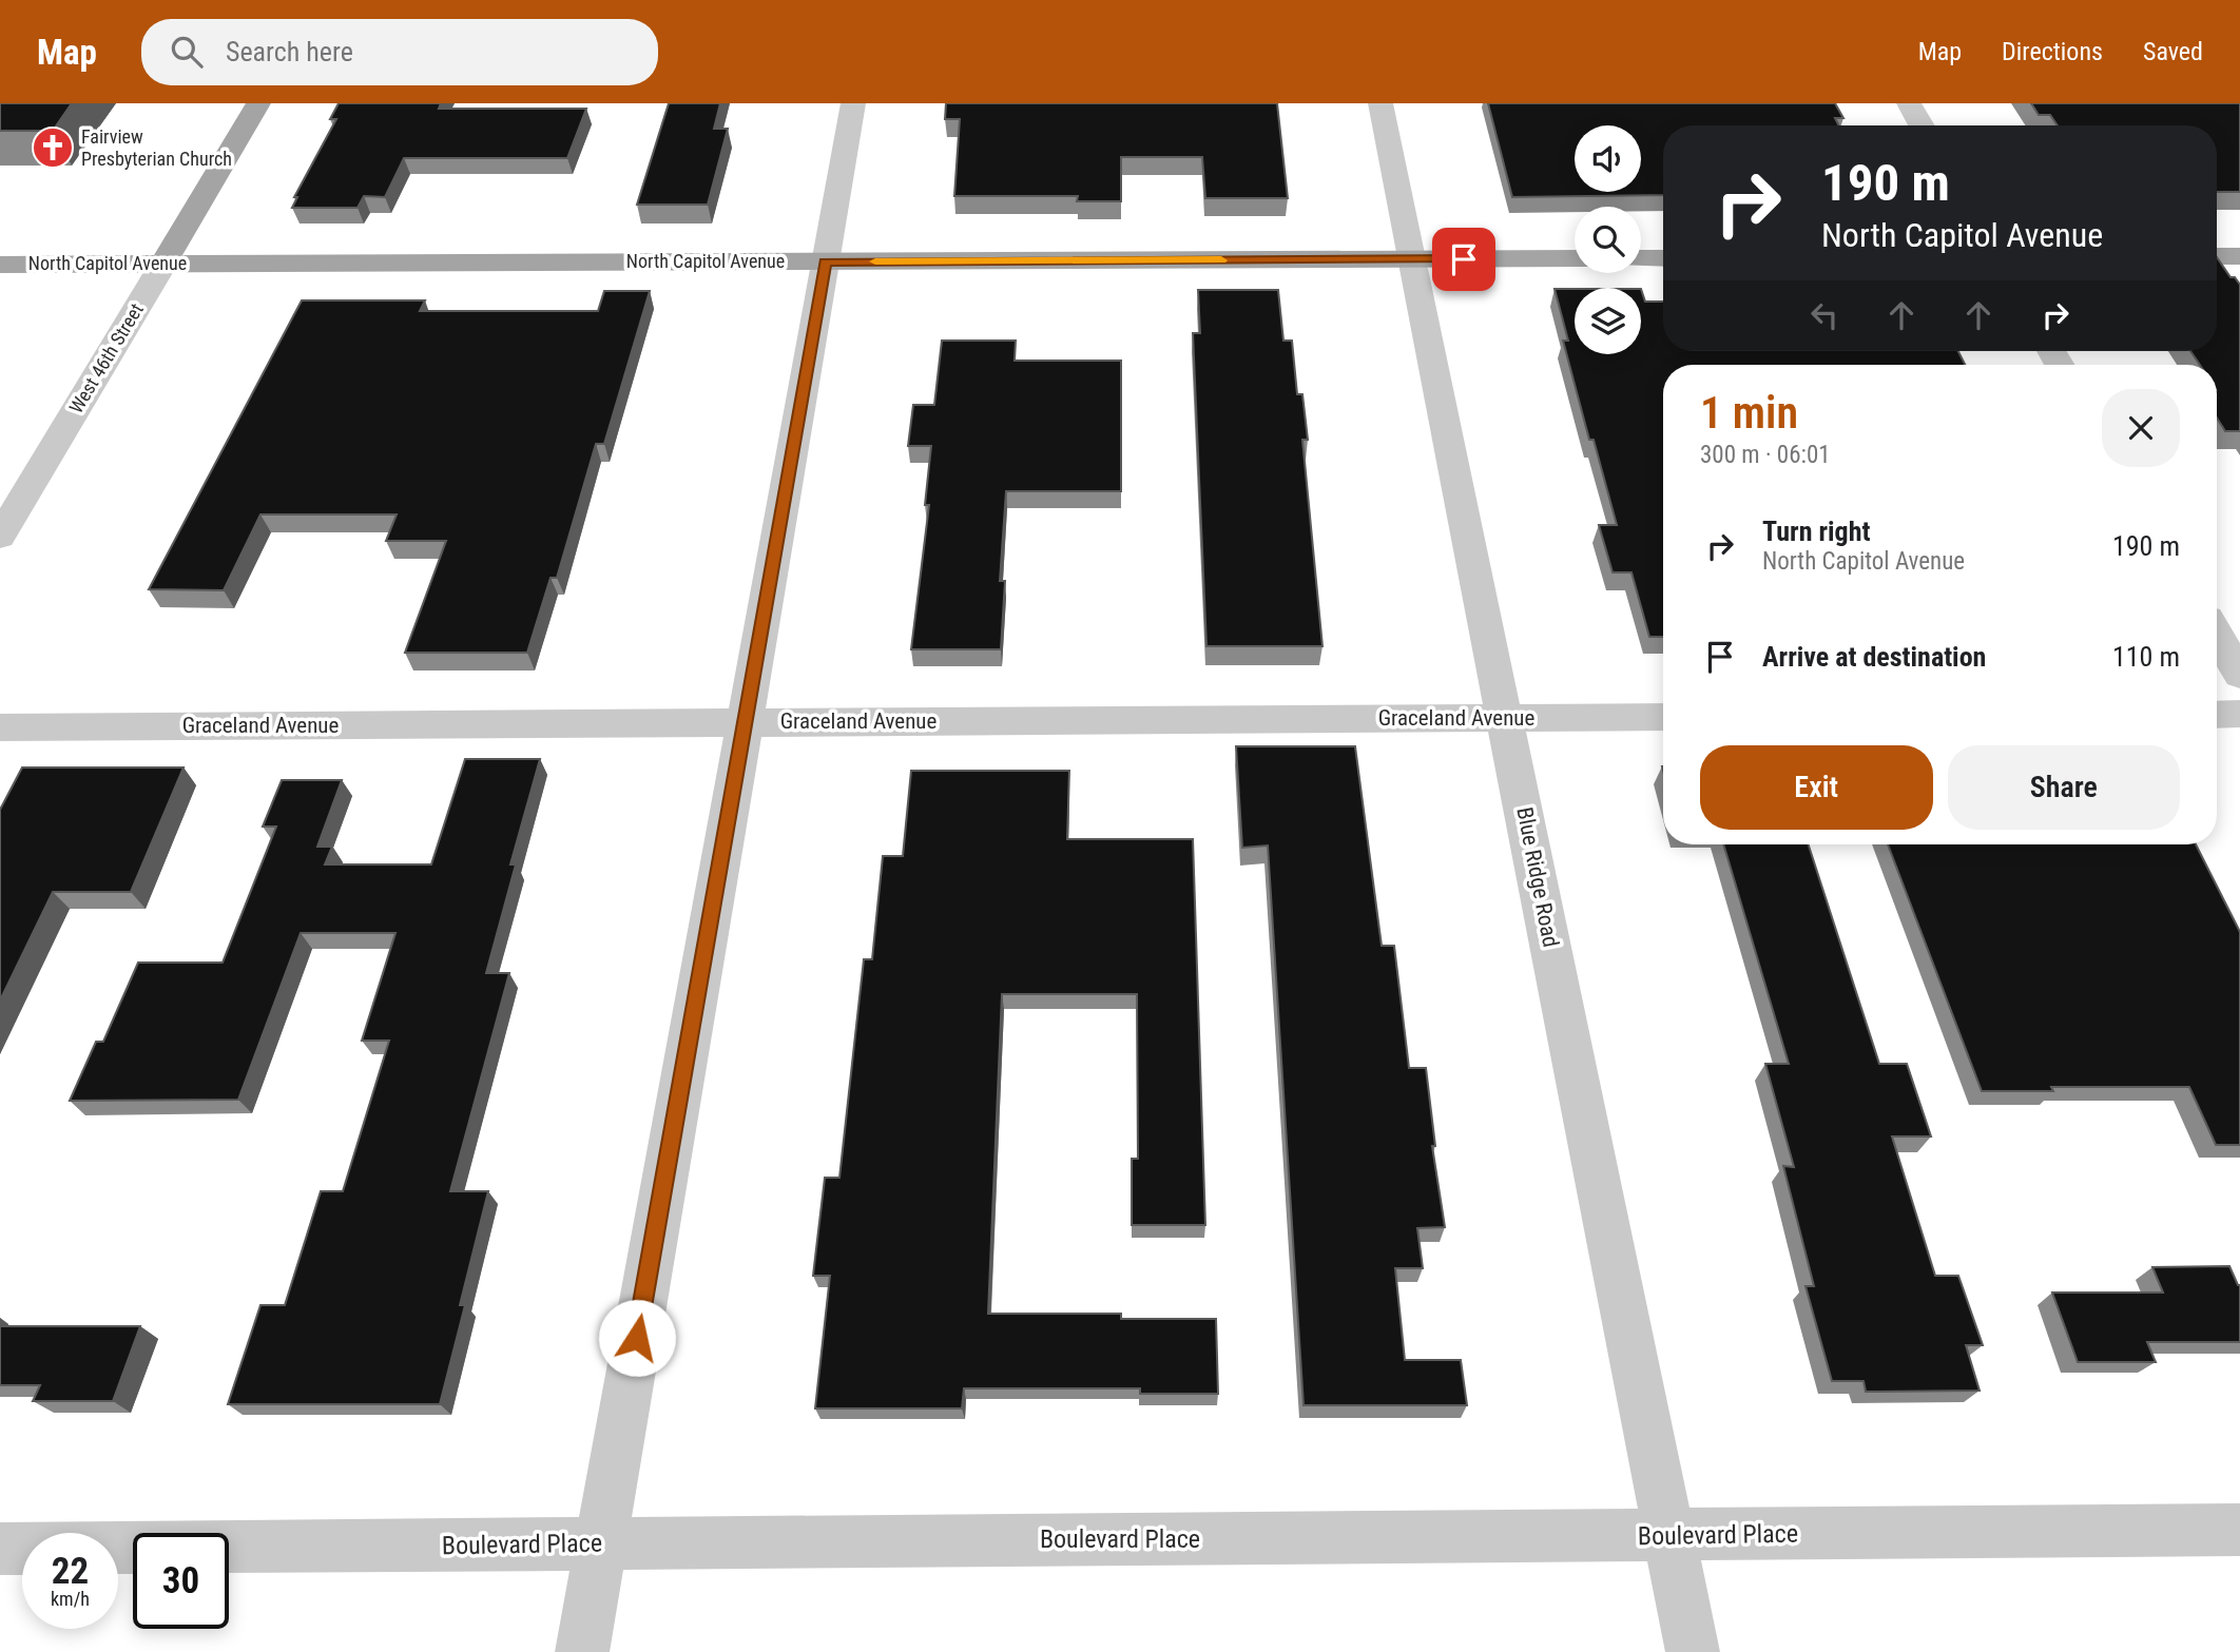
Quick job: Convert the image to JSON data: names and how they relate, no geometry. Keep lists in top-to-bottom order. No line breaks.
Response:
{"streets":{"main road":["North Capitol Avenue","West 46th Street"],"street":["Graceland Avenue","Blue Ridge Road","Boulevard Place"]},"crossings":[["North Capitol Avenue","West 46th Street"],["North Capitol Avenue","Blue Ridge Road"],["Graceland Avenue","Blue Ridge Road"],["Blue Ridge Road","Boulevard Place"]],"places":{"church":["Fairview Presbyterian Church"]},"page":{"header":"Map","search":"Search here","nav":["Map","Directions","Saved"],"turn":["190 m","North Capitol Avenue"],"heading":["1 min","300 m · 06:01"],"list":[{"name":"Turn right","note":"North Capitol Avenue","value":"190 m"},{"name":"Arrive at destination","value":"110 m"}],"buttons":["Exit","Share"],"speed":"22 km/h","limit":"30"}}
